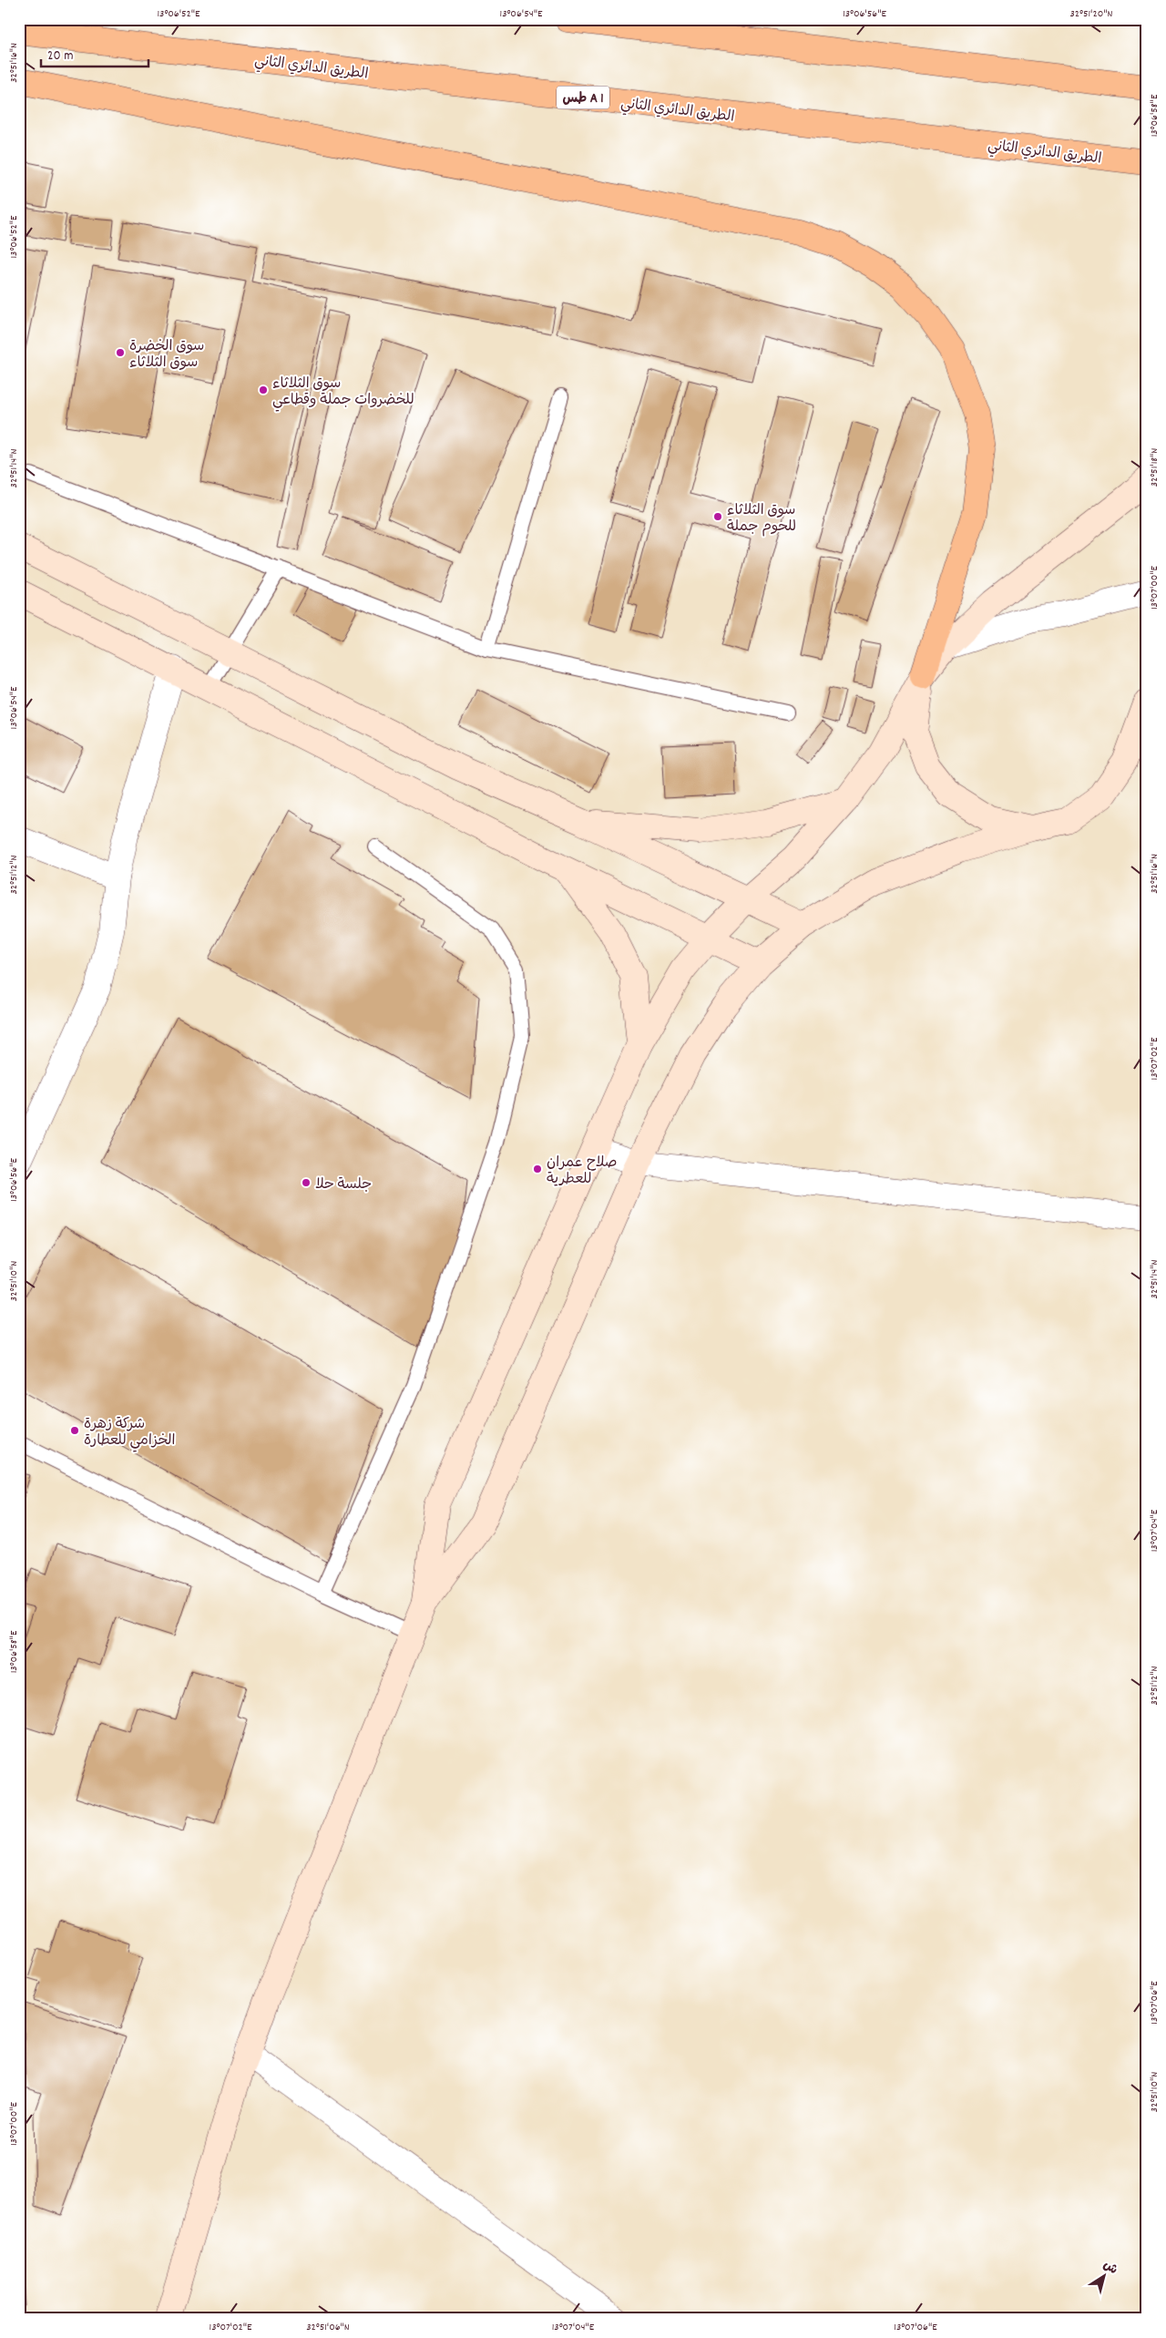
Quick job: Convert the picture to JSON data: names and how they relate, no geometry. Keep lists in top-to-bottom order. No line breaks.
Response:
{"streets":{"highway":["الطريق الدائري الثاني","طس A 1"]},"places":["سوق الخضرة سوق الثلاثاء","سوق الثلاثاء للخضروات جملة وقطاعي","سوق الثلاثاء للحوم جملة","صلاح عمران للعطرية","جلسة حلا","شركة زهرة الخزامي للعطارة"],"scale_bar":"20 m","north":"top right","coordinates":["13°06'52\"E","13°06'54\"E","13°06'56\"E","32°51'20\"N","32°51'16\"N","13°06'58\"E","32°51'18\"N","32°51'14\"N","13°07'00\"E","32°51'12\"N","13°07'02\"E","32°51'10\"N","13°07'04\"E","13°07'06\"E","32°51'06\"N"]}
